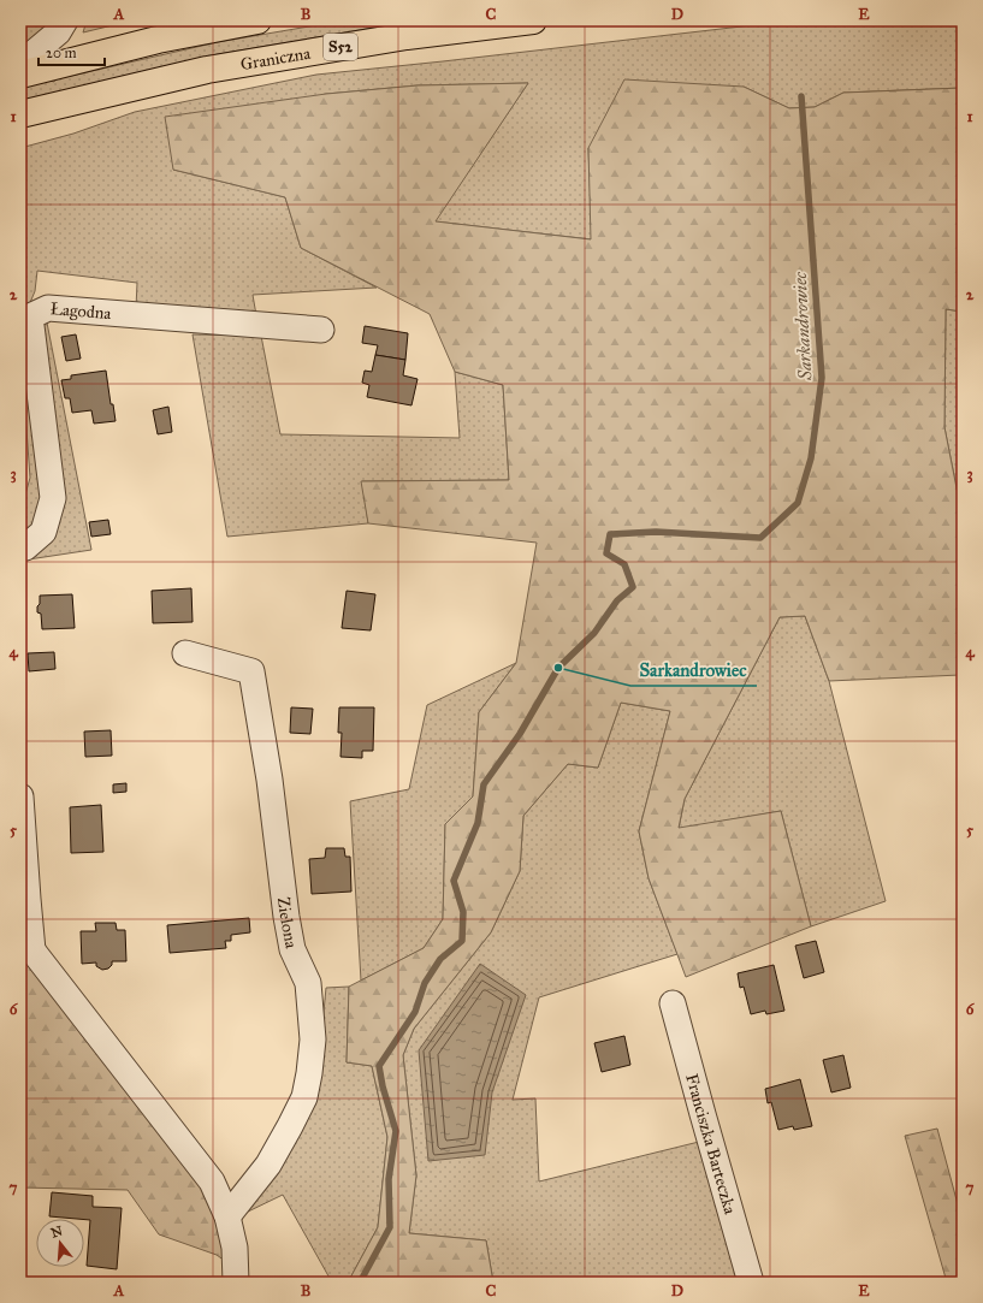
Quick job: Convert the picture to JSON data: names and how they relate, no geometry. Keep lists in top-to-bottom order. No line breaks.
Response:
{"streets":{"highway":["S52","Graniczna"],"street":["Łagodna","Zielona","Franciszka Barteczka"]},"water":["Sarkandrowiec"],"places":["Sarkandrowiec"],"scale_bar":"20 m","north":"top","grid":{"columns":["A","B","C","D","E"],"rows":["1","2","3","4","5","6","7"]}}
